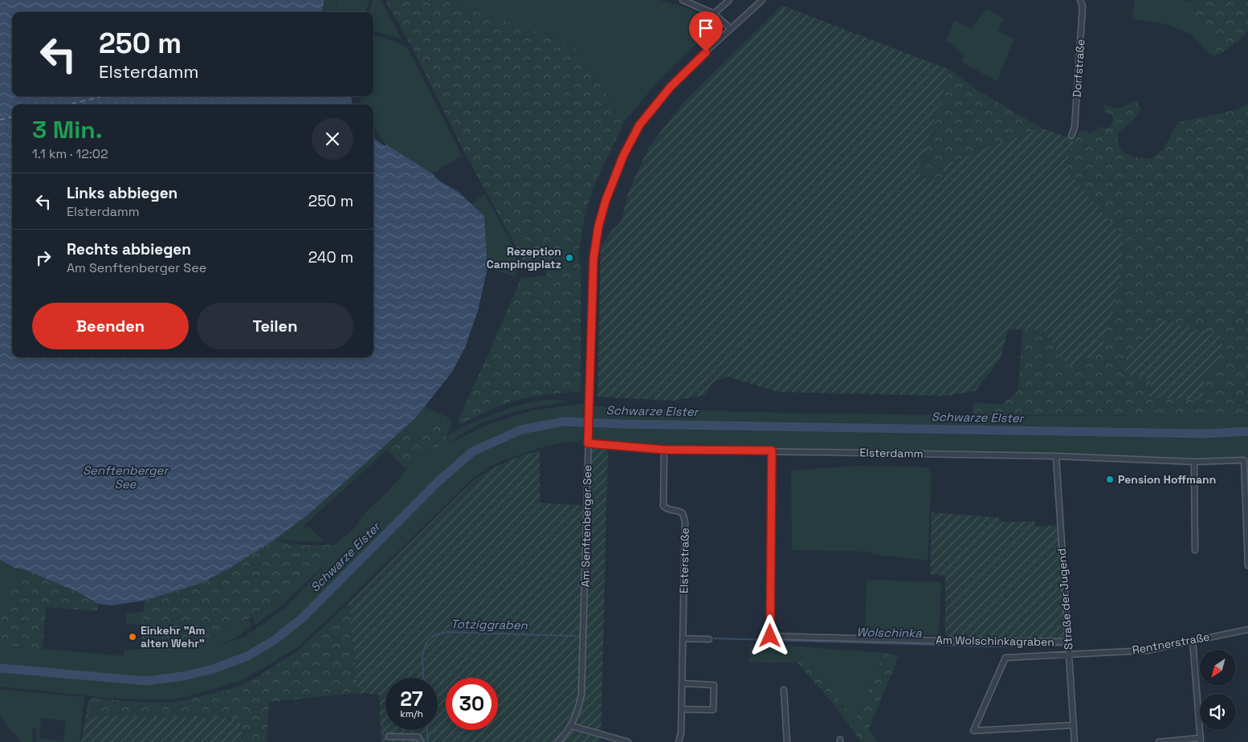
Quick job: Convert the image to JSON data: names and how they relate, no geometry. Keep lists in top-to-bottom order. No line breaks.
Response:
{"streets":{"street":["Dorfstraße","Elsterdamm","Am Senftenberger See","Elsterstraße","Straße der Jugend","Am Wolschinkagraben","Rentnerstraße"]},"crossings":[["Elsterdamm","Am Senftenberger See"],["Elsterdamm","Elsterstraße"],["Elsterdamm","Straße der Jugend"],["Elsterdamm","Am Wolschinkagraben"],["Straße der Jugend","Am Wolschinkagraben"],["Straße der Jugend","Rentnerstraße"]],"water":["Schwarze Elster","Senftenberger See","Totziggraben","Wolschinka"],"places":["Rezeption Campingplatz","Pension Hoffmann","Einkehr \"Am alten Wehr\""],"north":"bottom left","page":{"turn":["250 m","Elsterdamm"],"heading":["3 Min.","1.1 km · 12:02"],"list":[{"name":"Links abbiegen","note":"Elsterdamm","value":"250 m"},{"name":"Rechts abbiegen","note":"Am Senftenberger See","value":"240 m"}],"buttons":["Beenden","Teilen"],"speed":"27 km/h","limit":"30"}}
